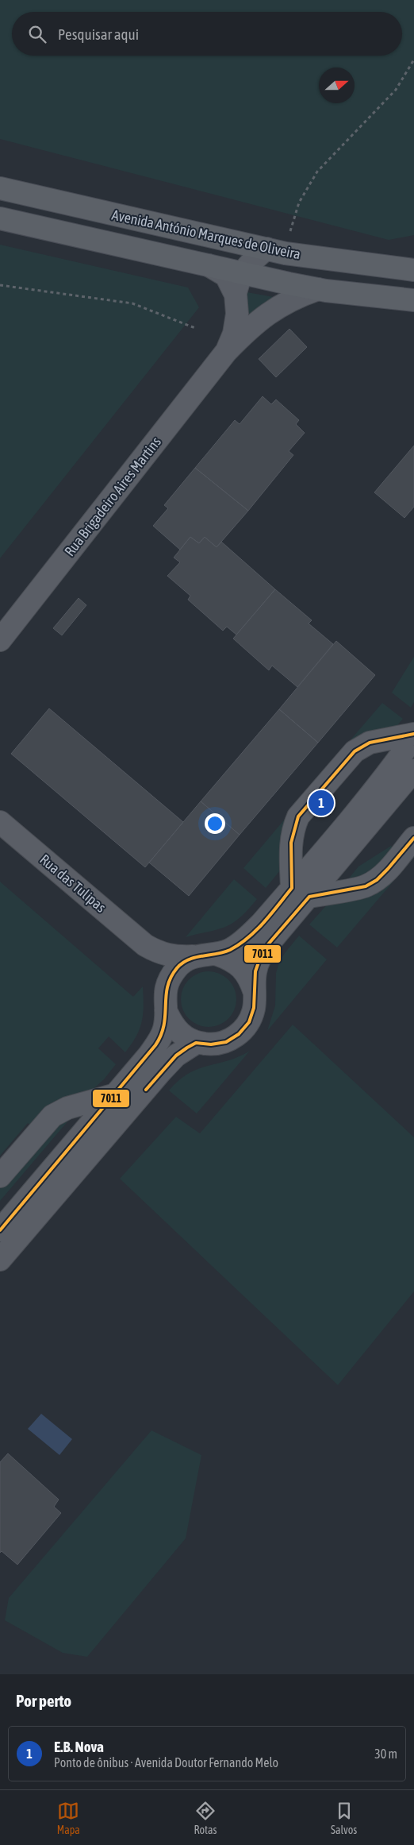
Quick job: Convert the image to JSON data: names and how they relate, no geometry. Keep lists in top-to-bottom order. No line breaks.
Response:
{"streets":{"main road":["Avenida António Marques de Oliveira"],"street":["Rua Brigadeiro Aires Martins","Rua das Tulipas"]},"crossings":[["Avenida António Marques de Oliveira","Rua Brigadeiro Aires Martins"]],"lines":["transit line 7011"],"north":"right","page":{"search":"Pesquisar aqui","pins":"1","heading":"Por perto","list":[{"mark":"1","name":"E.B. Nova","note":"Ponto de ônibus · Avenida Doutor Fernando Melo","value":"30 m"}],"nav":["Mapa","Rotas","Salvos"]}}
